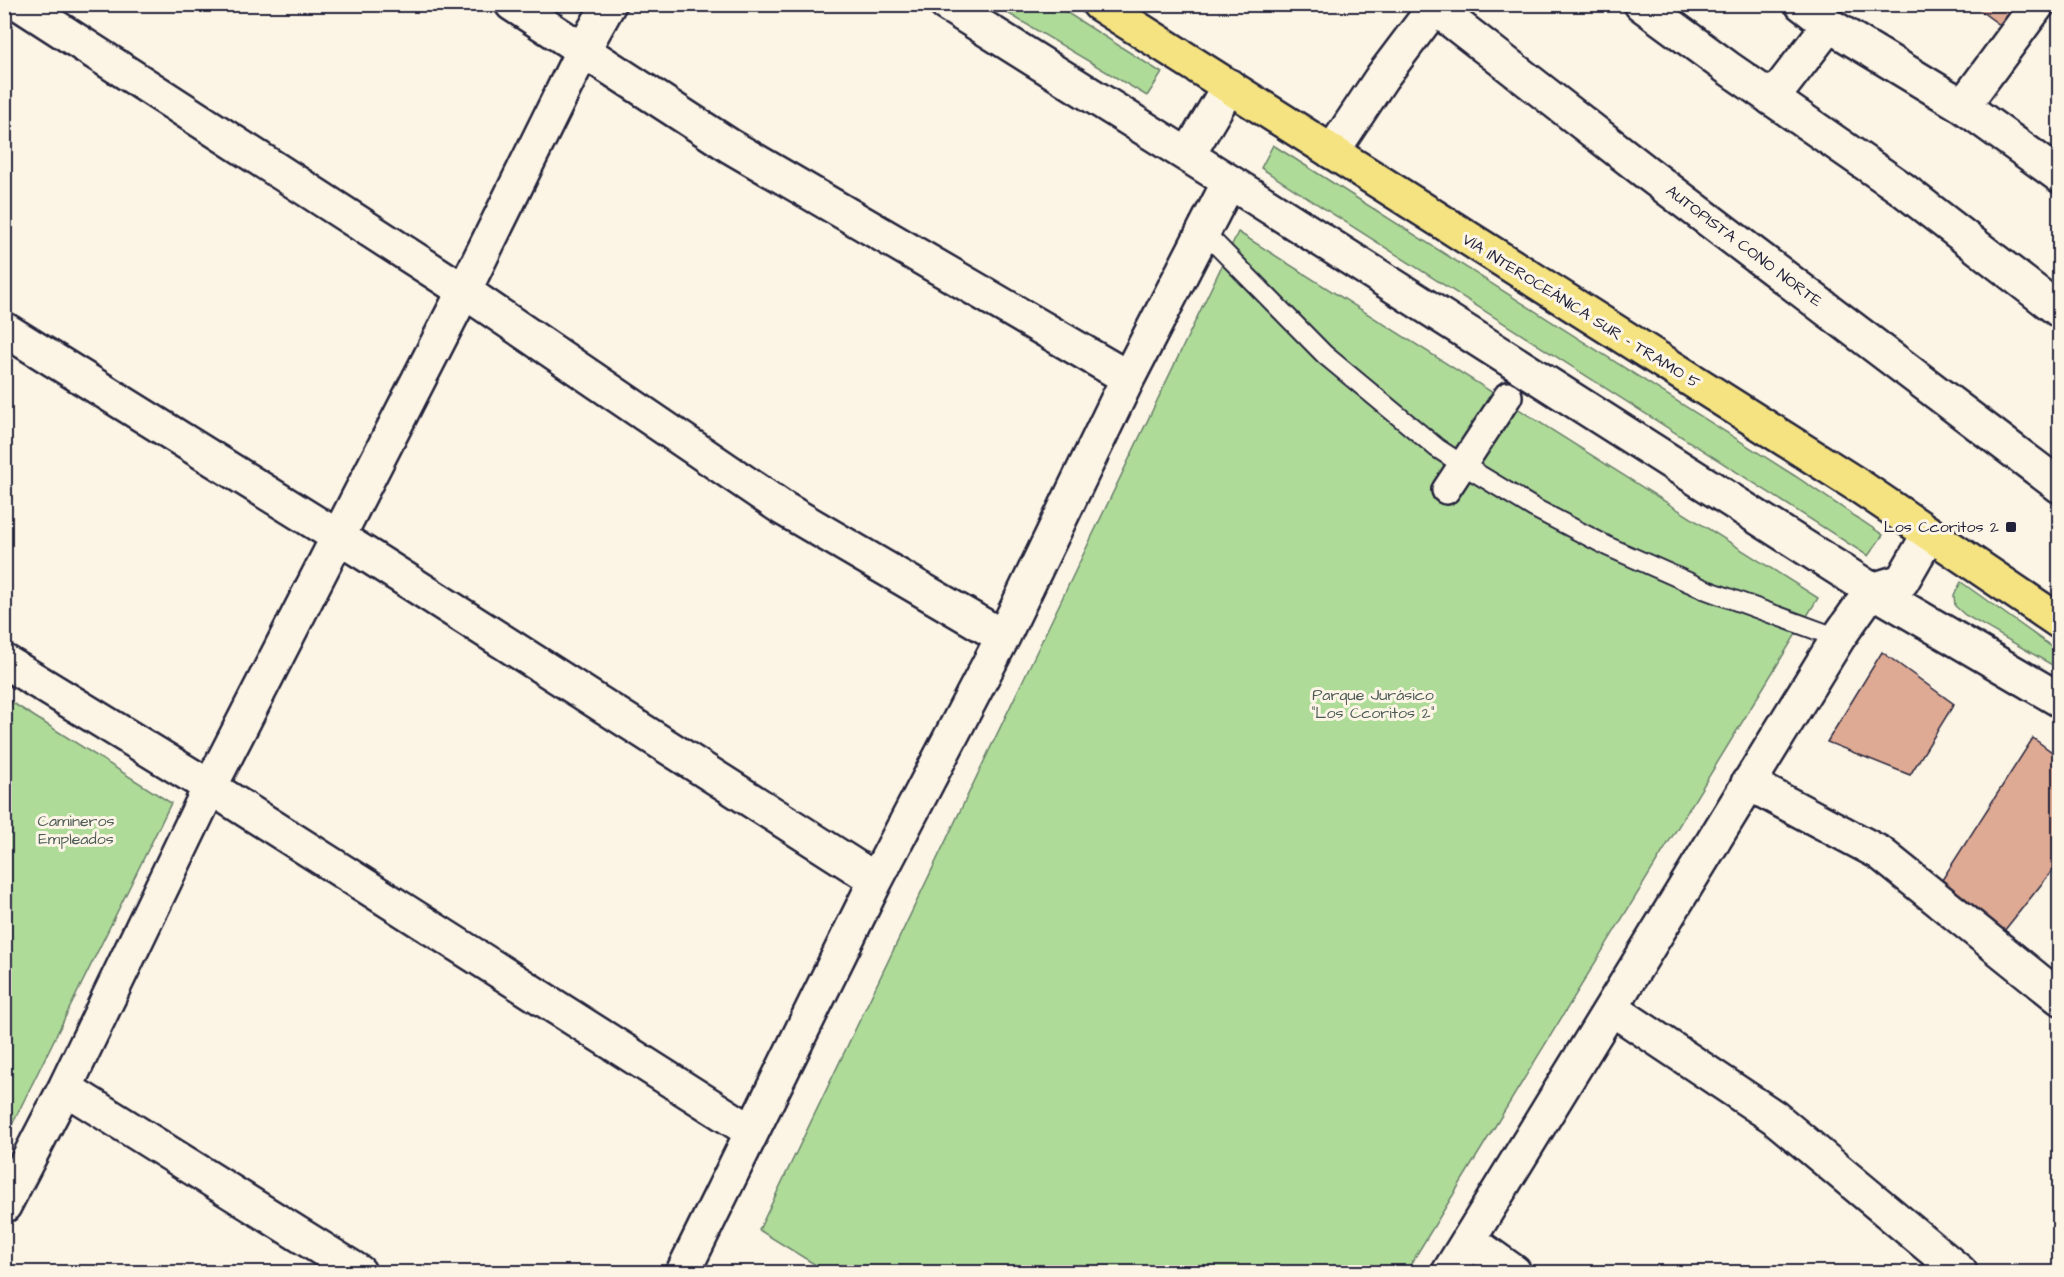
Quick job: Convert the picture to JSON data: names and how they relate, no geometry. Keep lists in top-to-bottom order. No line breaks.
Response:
{"streets":{"highway":["VÍA INTEROCEÁNICA SUR - TRAMO 5"],"street":["AUTOPISTA CONO NORTE"]},"parks":["Parque Jurásico \"Los Ccoritos 2\"","Camineros Empleados"],"places":{"transit":["Los Ccoritos 2"]}}
